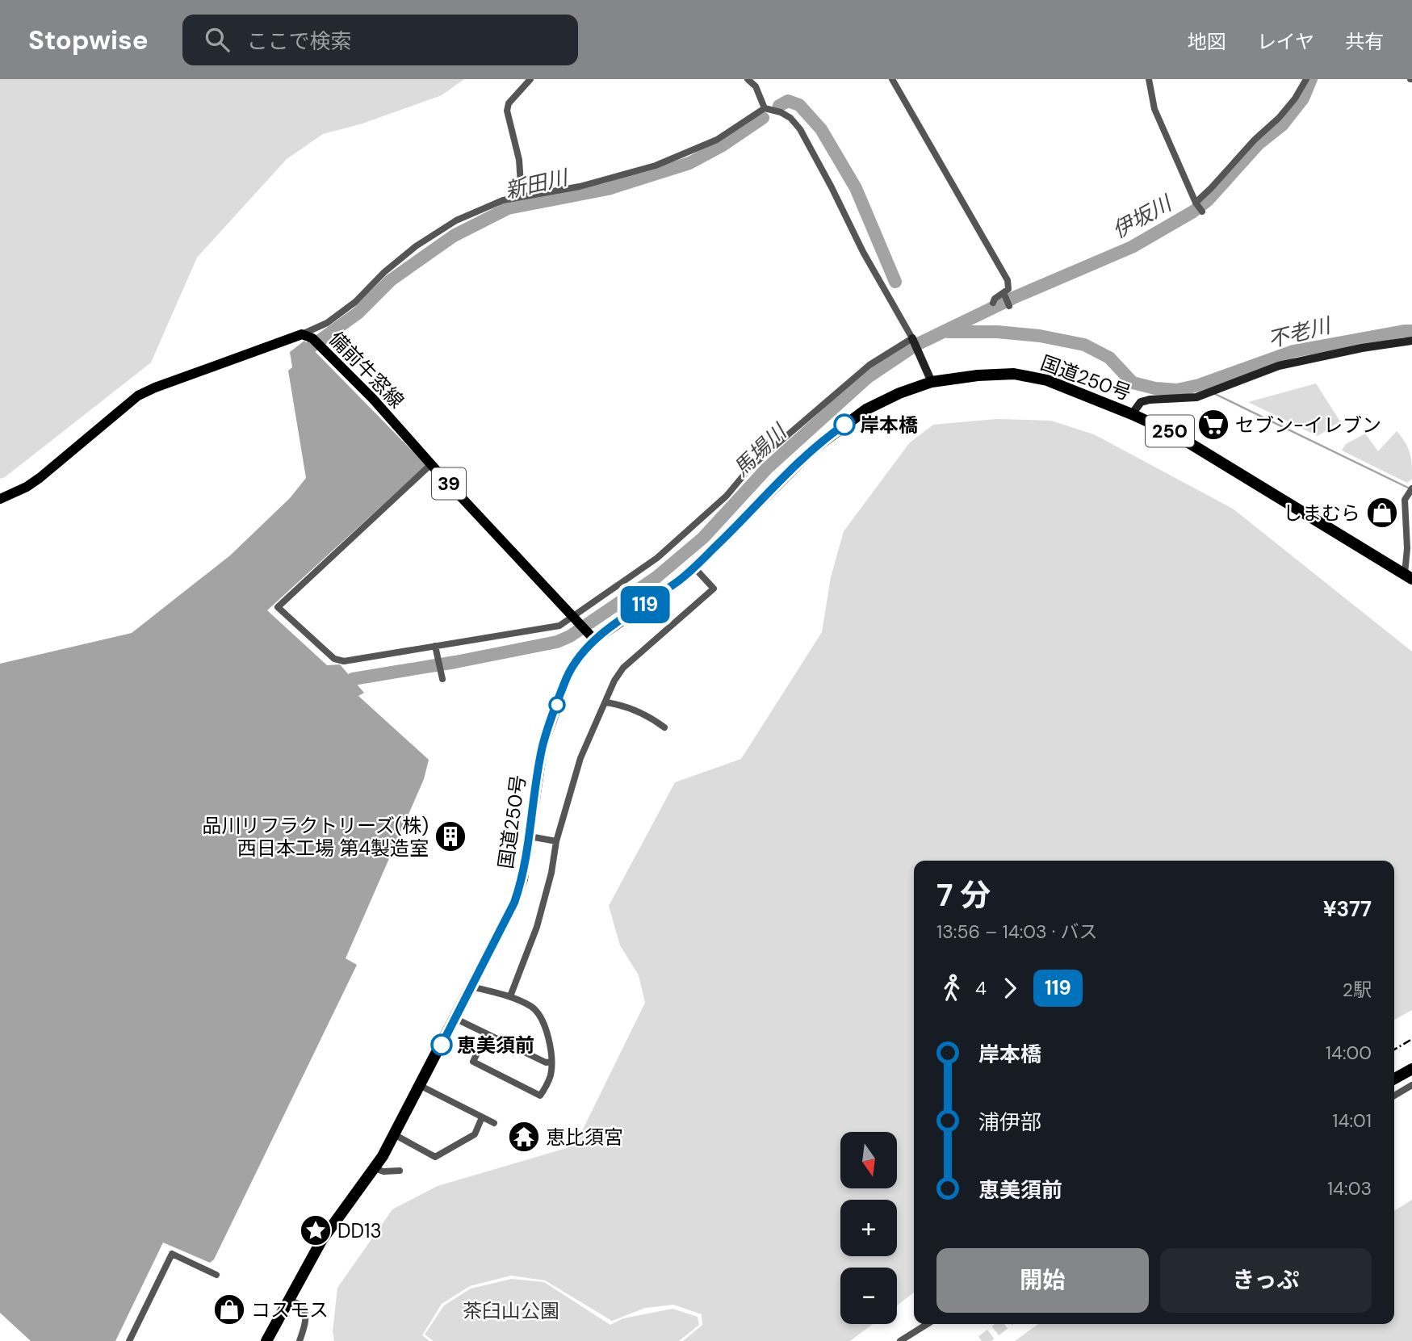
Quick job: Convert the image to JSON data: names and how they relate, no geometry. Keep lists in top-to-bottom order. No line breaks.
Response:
{"streets":{"highway":["国道250号","250"],"main road":["備前牛窓線","39"]},"crossings":[["備前牛窓線","国道250号"]],"water":["新田川","伊坂川","不老川","馬場川"],"parks":["茶臼山公園"],"places":{"other":["岸本橋","恵美須前"],"supermarket":["セブン-イレブン"],"shop":["しまむら","コスモス"],"building":["品川リフラクトリーズ(株) 西日本工場 第4製造室"],"temple":["恵比須宮"],"place":["DD13"]},"lines":["bus line 119"],"north":"bottom","page":{"header":"Stopwise","search":"ここで検索","nav":["地図","レイヤ","共有"],"on_map":"119","heading":["7 分","13:56 – 14:03 · バス","¥377"],"legs":["4","119","2駅"],"list":[{"name":"岸本橋","value":"14:00"},{"name":"浦伊部","value":"14:01"},{"name":"恵美須前","value":"14:03"}],"map_buttons":["+","−"],"buttons":["開始","きっぷ"]}}
